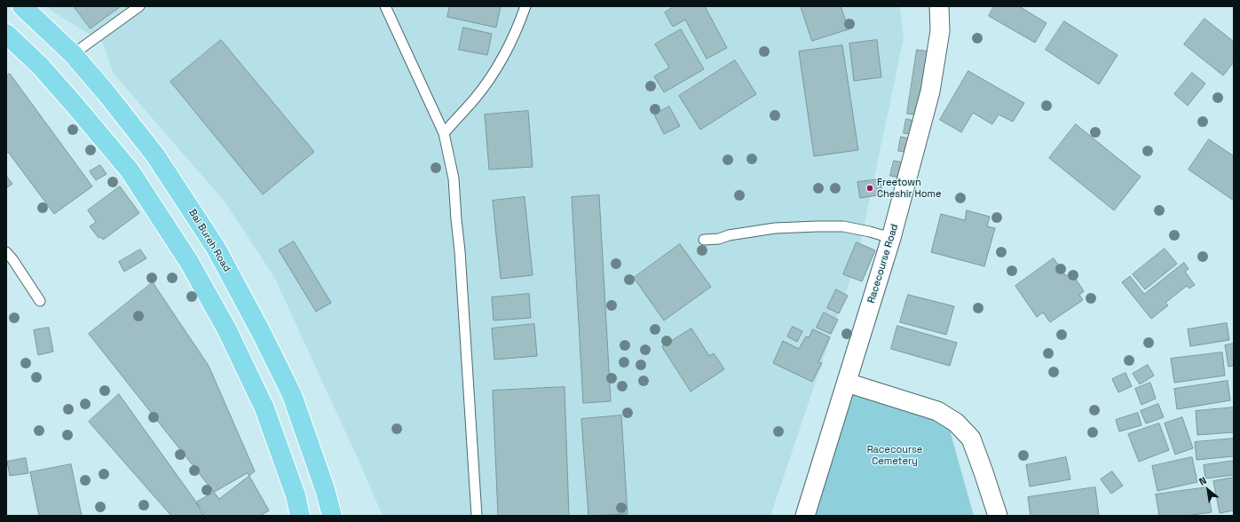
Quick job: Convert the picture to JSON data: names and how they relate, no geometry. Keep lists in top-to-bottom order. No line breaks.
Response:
{"streets":{"highway":["Bai Bureh Road"],"street":["Racecourse Road"]},"parks":["Racecourse Cemetery"],"places":["Freetown Cheshir Home"],"north":"top left"}
